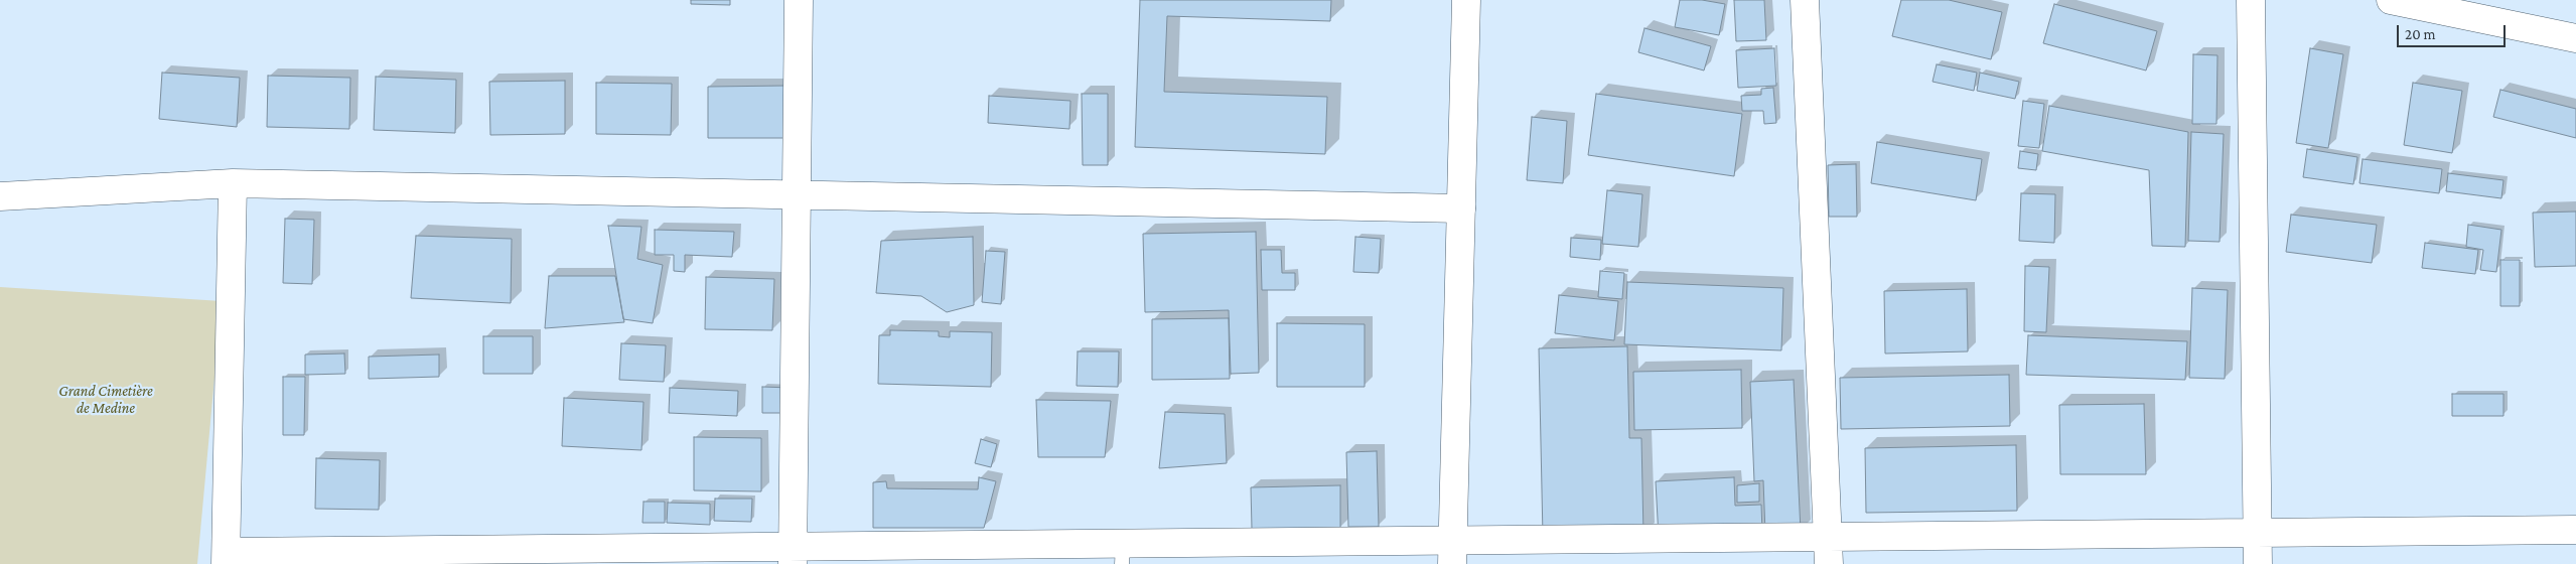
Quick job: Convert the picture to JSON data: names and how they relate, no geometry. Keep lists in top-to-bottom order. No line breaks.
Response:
{"parks":["Grand Cimetière de Medine"],"scale_bar":"20 m"}
